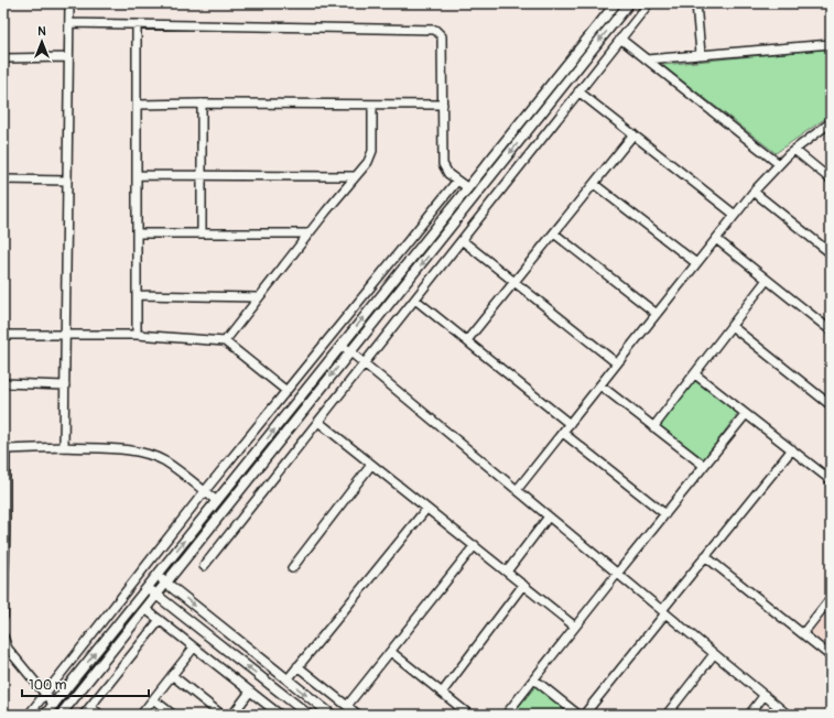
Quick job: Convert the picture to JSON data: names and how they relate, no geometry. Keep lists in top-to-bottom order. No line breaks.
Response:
{"scale_bar":"100 m","north":"top"}
